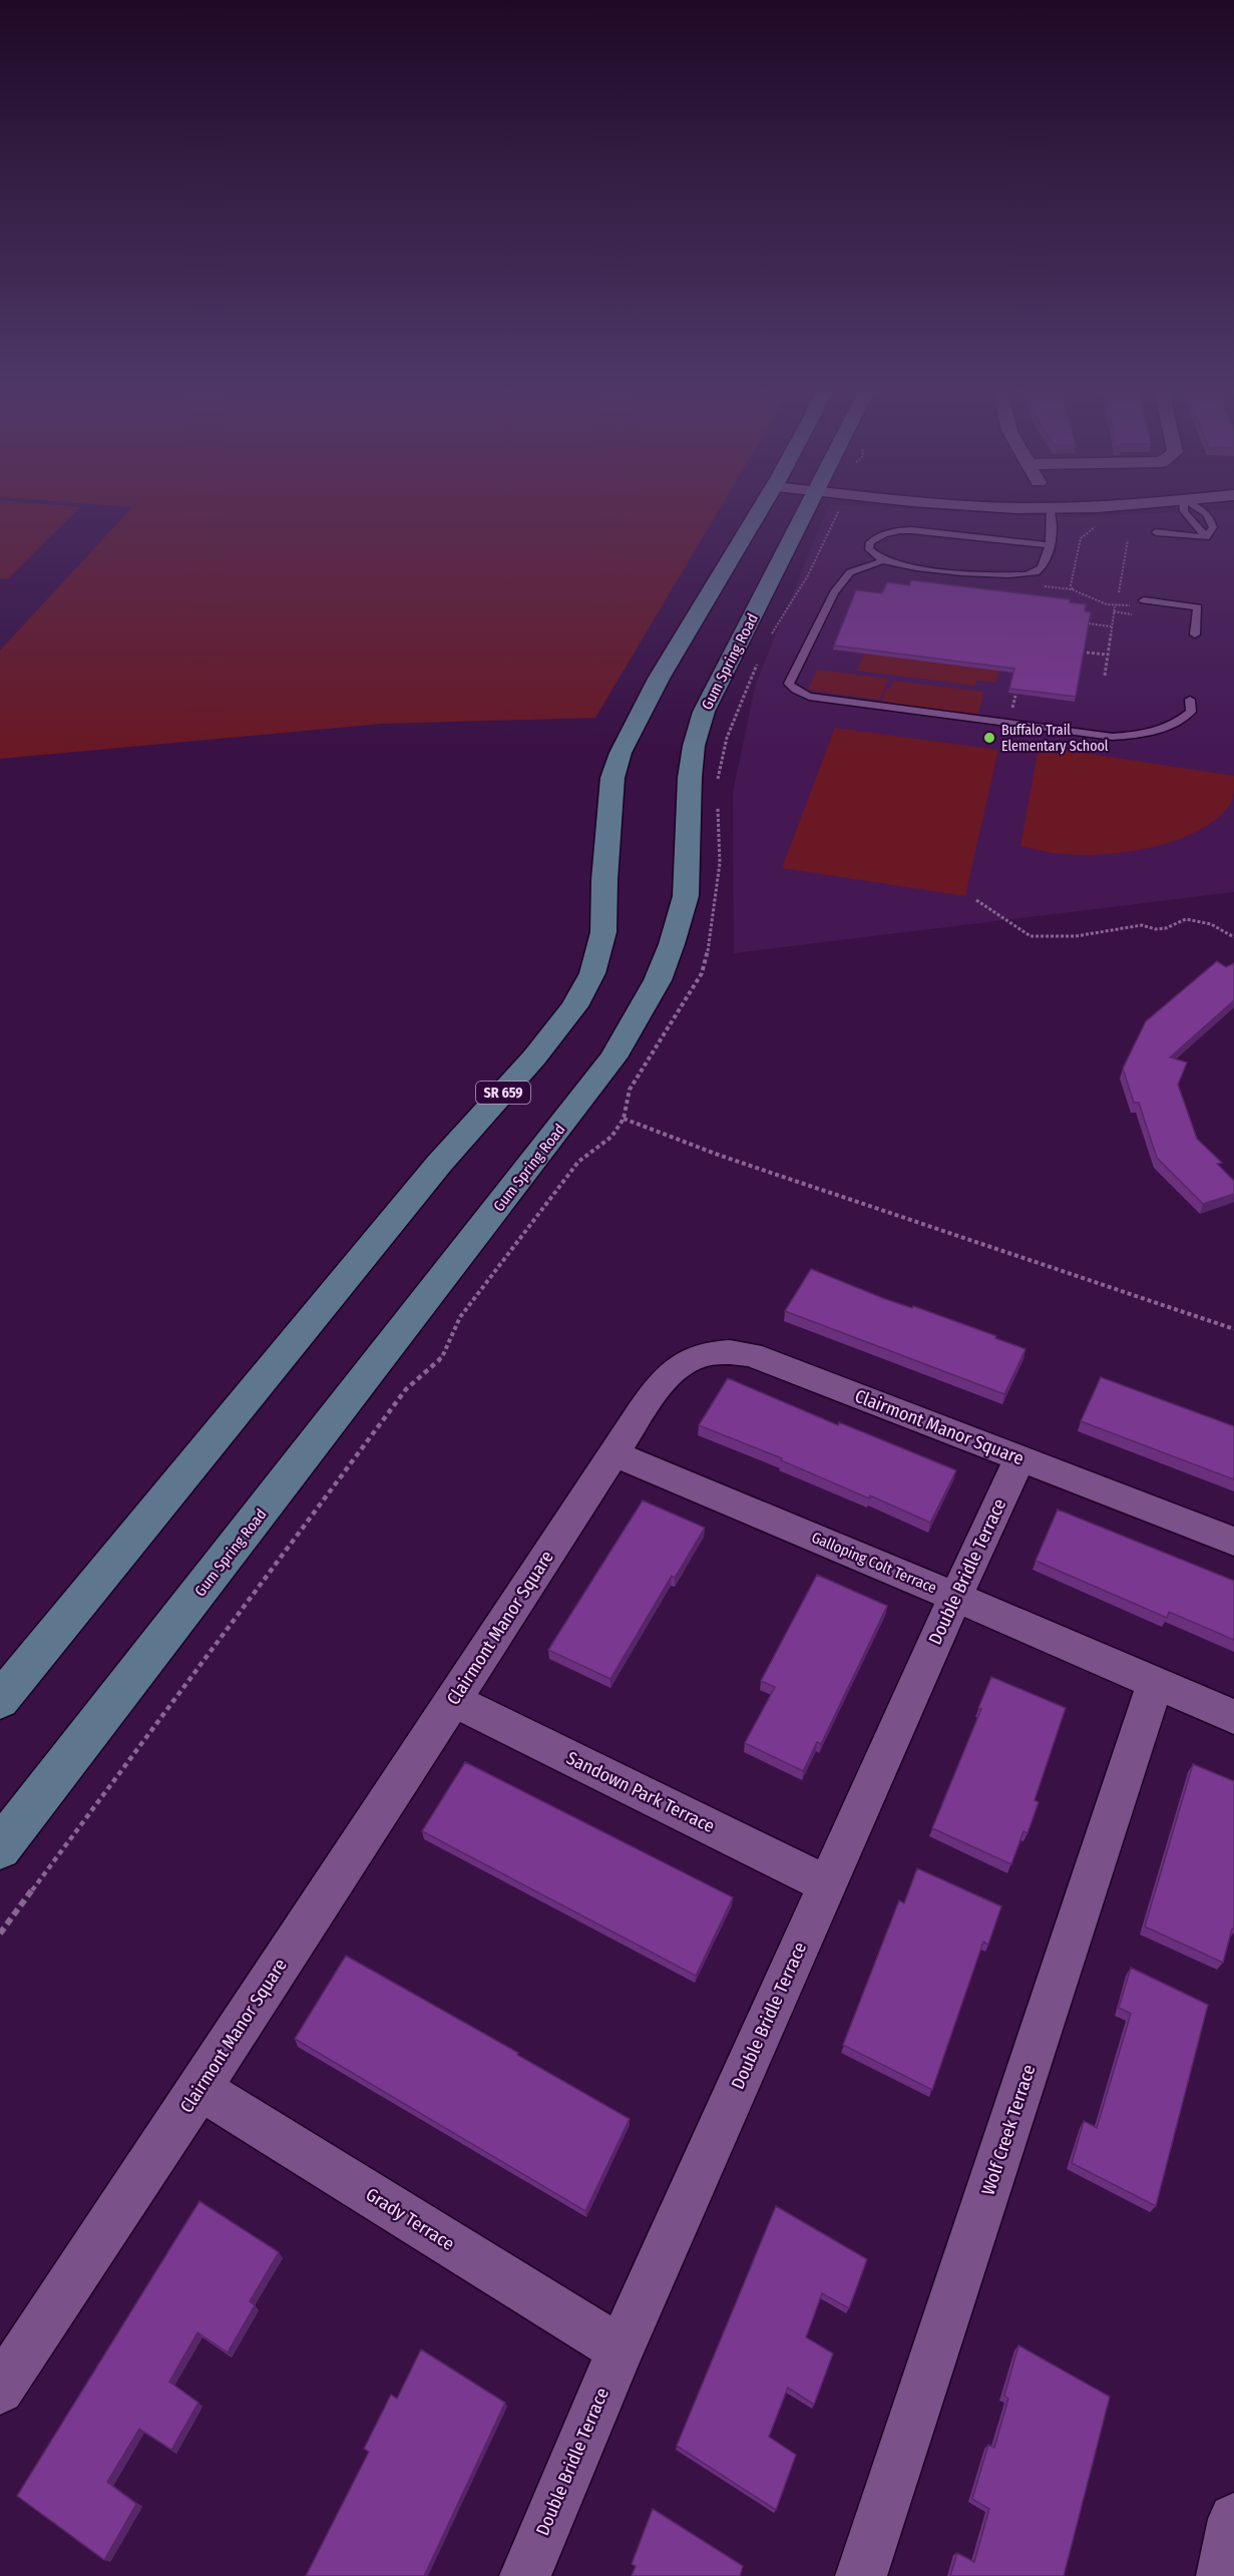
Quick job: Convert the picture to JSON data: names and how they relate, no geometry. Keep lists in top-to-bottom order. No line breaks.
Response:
{"streets":{"main road":["Gum Spring Road","SR 659"],"street":["Clairmont Manor Square","Galloping Colt Terrace","Double Bridle Terrace","Sandown Park Terrace","Wolf Creek Terrace","Grady Terrace"]},"crossings":[["Clairmont Manor Square","Galloping Colt Terrace"],["Clairmont Manor Square","Double Bridle Terrace"],["Clairmont Manor Square","Sandown Park Terrace"],["Clairmont Manor Square","Grady Terrace"],["Galloping Colt Terrace","Double Bridle Terrace"],["Galloping Colt Terrace","Wolf Creek Terrace"],["Double Bridle Terrace","Sandown Park Terrace"],["Double Bridle Terrace","Grady Terrace"]],"places":["Buffalo Trail Elementary School"]}
